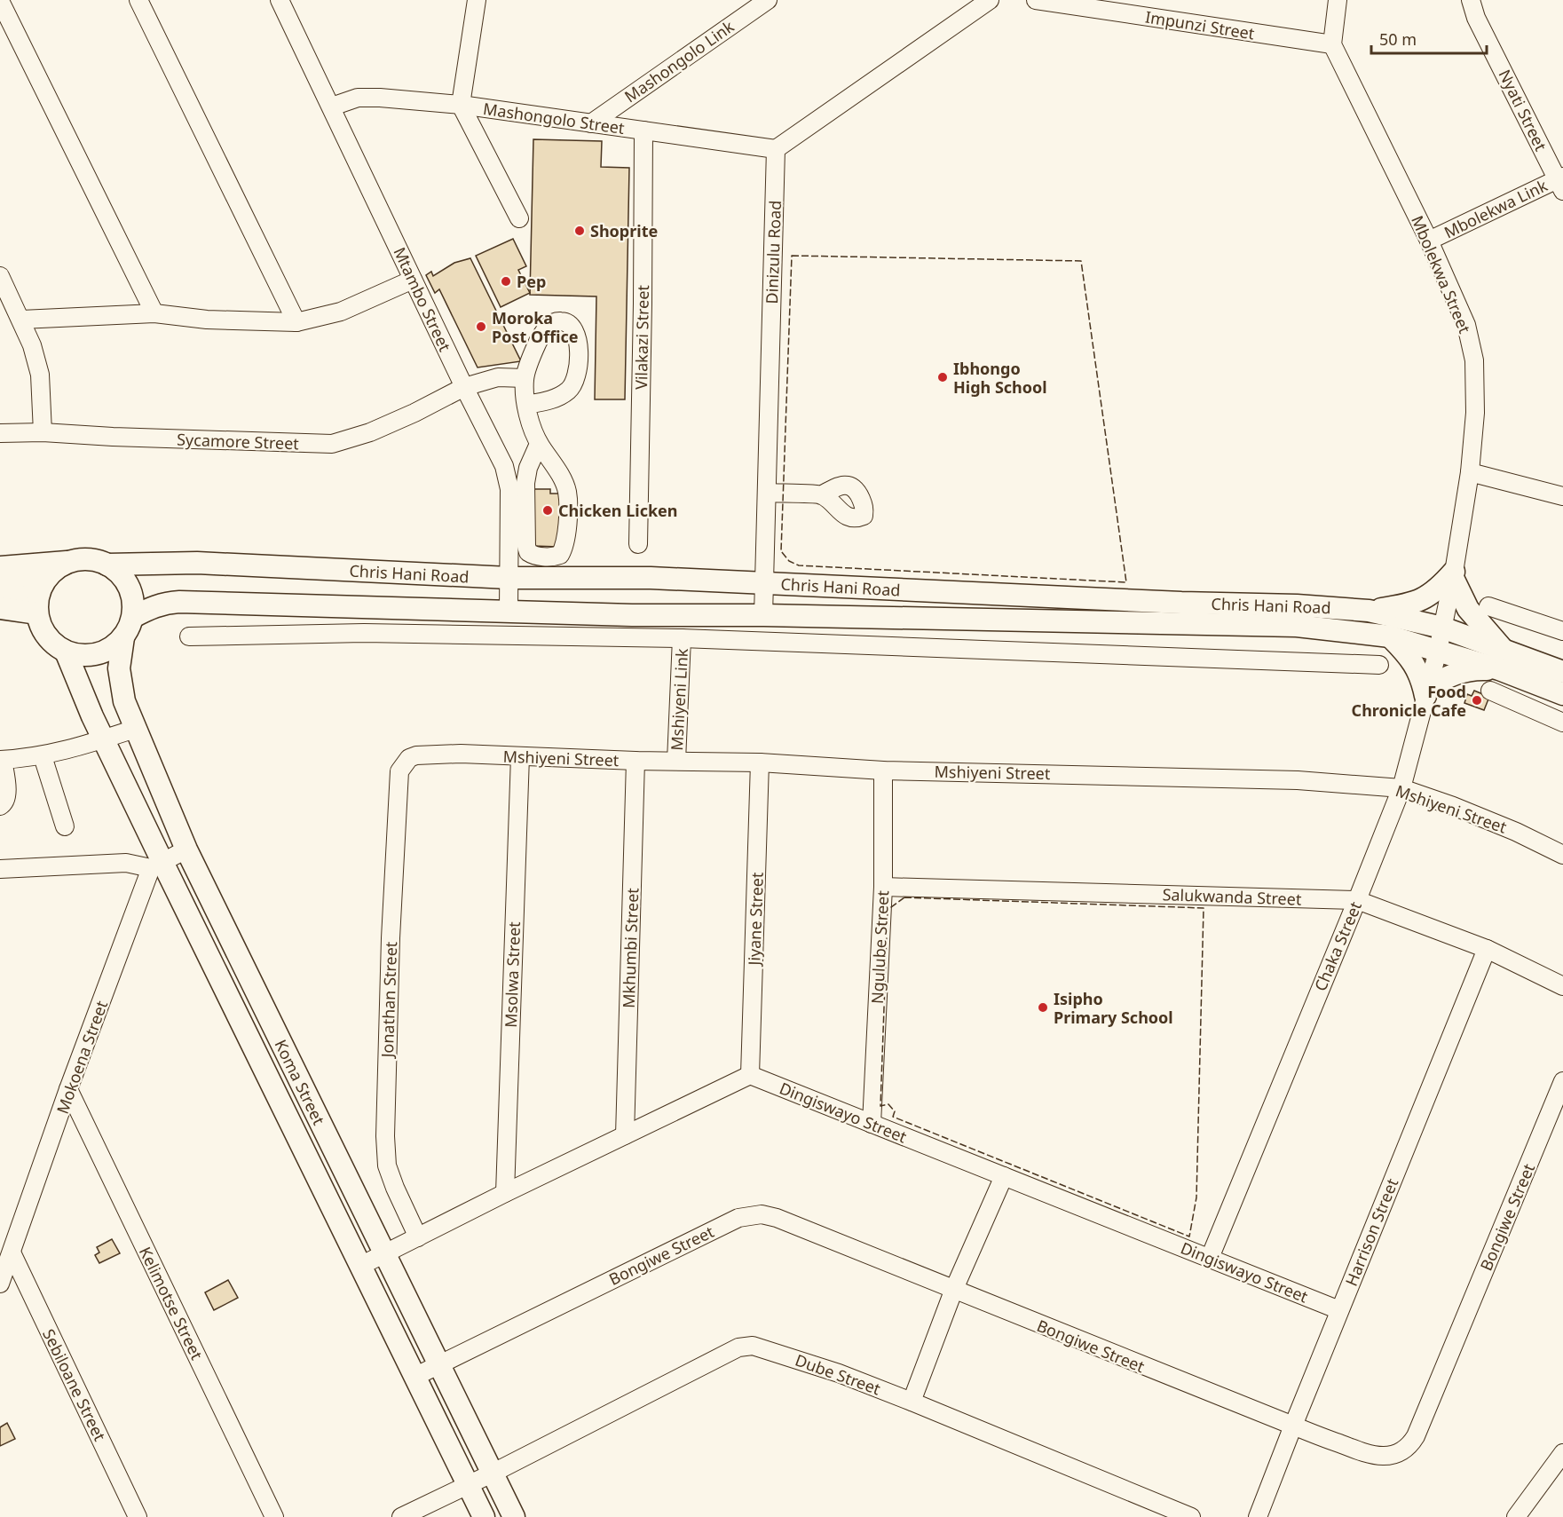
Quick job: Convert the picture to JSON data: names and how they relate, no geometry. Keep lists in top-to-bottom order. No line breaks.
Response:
{"streets":{"main road":["Chris Hani Road","Koma Street"],"street":["Impunzi Street","Mashongolo Link","Nyati Street","Mashongolo Street","Mbolekwa Link","Dinizulu Road","Mbolekwa Street","Mtambo Street","Vilakazi Street","Sycamore Street","Mshiyeni Link","Mshiyeni Street","Salukwanda Street","Jiyane Street","Chaka Street","Ngulube Street","Mkhumbi Street","Msolwa Street","Jonathan Street","Mokoena Street","Dingiswayo Street","Bongiwe Street","Harrison Street","Kelimotse Street","Dube Street","Sebiloane Street"]},"crossings":[["Impunzi Street","Mbolekwa Street"],["Mashongolo Link","Mashongolo Street"],["Nyati Street","Mbolekwa Link"],["Mashongolo Street","Dinizulu Road"],["Mashongolo Street","Mtambo Street"],["Mashongolo Street","Vilakazi Street"],["Mbolekwa Link","Mbolekwa Street"],["Dinizulu Road","Chris Hani Road"],["Mbolekwa Street","Chris Hani Road"],["Mbolekwa Street","Chaka Street"],["Mtambo Street","Sycamore Street"],["Mtambo Street","Chris Hani Road"],["Chris Hani Road","Chaka Street"],["Chris Hani Road","Koma Street"],["Mshiyeni Link","Mshiyeni Street"],["Mshiyeni Street","Jiyane Street"],["Mshiyeni Street","Chaka Street"],["Mshiyeni Street","Ngulube Street"],["Mshiyeni Street","Mkhumbi Street"],["Mshiyeni Street","Msolwa Street"],["Mshiyeni Street","Jonathan Street"],["Salukwanda Street","Chaka Street"],["Salukwanda Street","Ngulube Street"],["Salukwanda Street","Harrison Street"],["Jiyane Street","Dingiswayo Street"],["Chaka Street","Dingiswayo Street"],["Ngulube Street","Dingiswayo Street"],["Mokoena Street","Koma Street"],["Mokoena Street","Kelimotse Street"],["Mokoena Street","Sebiloane Street"],["Koma Street","Bongiwe Street"],["Koma Street","Dube Street"],["Dingiswayo Street","Harrison Street"],["Bongiwe Street","Harrison Street"]],"places":["Shoprite","Pep","Moroka Post Office","Ibhongo High School","Chicken Licken","Food Chronicle Cafe","Isipho Primary School"],"scale_bar":"50 m"}
